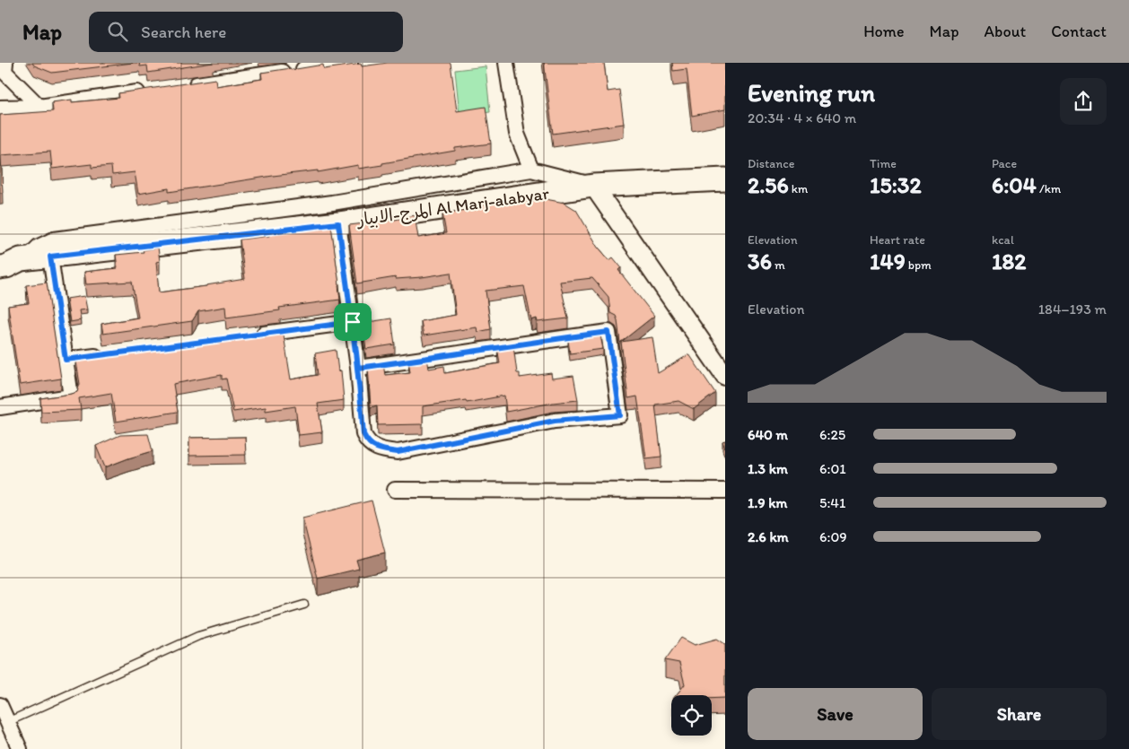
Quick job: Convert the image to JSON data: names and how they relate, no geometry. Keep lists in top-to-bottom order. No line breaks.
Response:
{"streets":{"main road":["المرج-الابيار Al Marj-alabyar"]},"page":{"header":"Map","search":"Search here","nav":["Home","Map","About","Contact"],"heading":["Evening run","20:34 · 4 × 640 m"],"stats":[["Distance","2.56 km"],["Time","15:32"],["Pace","6:04 /km"],["Elevation","36 m"],["Heart rate","149 bpm"],["kcal","182"]],"chart":["Elevation","184–193 m"],"list":[{"name":"640 m","note":"6:25"},{"name":"1.3 km","note":"6:01"},{"name":"1.9 km","note":"5:41"},{"name":"2.6 km","note":"6:09"}],"buttons":["Save","Share"]}}
